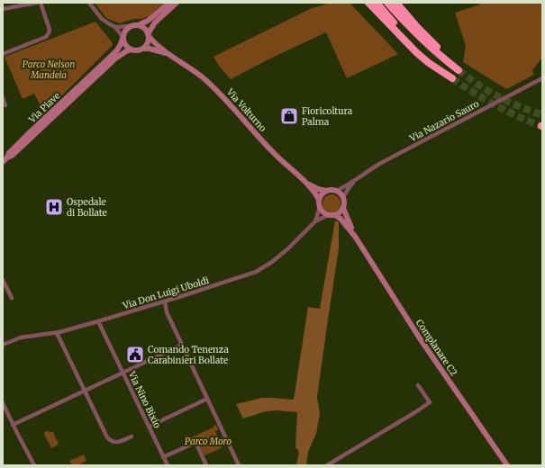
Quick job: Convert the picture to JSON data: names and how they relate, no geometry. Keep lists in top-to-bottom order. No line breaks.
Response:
{"streets":{"street":["Via Piave","Via Volturno","Via Nazario Sauro","Via Don Luigi Uboldi","Complanare C2","Via Nino Bixio"]},"crossings":[["Via Piave","Via Volturno"],["Via Volturno","Via Nazario Sauro"],["Via Volturno","Via Don Luigi Uboldi"],["Via Volturno","Complanare C2"],["Via Nazario Sauro","Via Don Luigi Uboldi"],["Via Nazario Sauro","Complanare C2"],["Via Don Luigi Uboldi","Complanare C2"],["Via Don Luigi Uboldi","Via Nino Bixio"]],"parks":["Parco Nelson Mandela","Parco Moro"],"places":{"shop":["Fioricoltura Palma"],"hospital":["Ospedale di Bollate"],"public building":["Comando Tenenza Carabinieri Bollate"]}}
